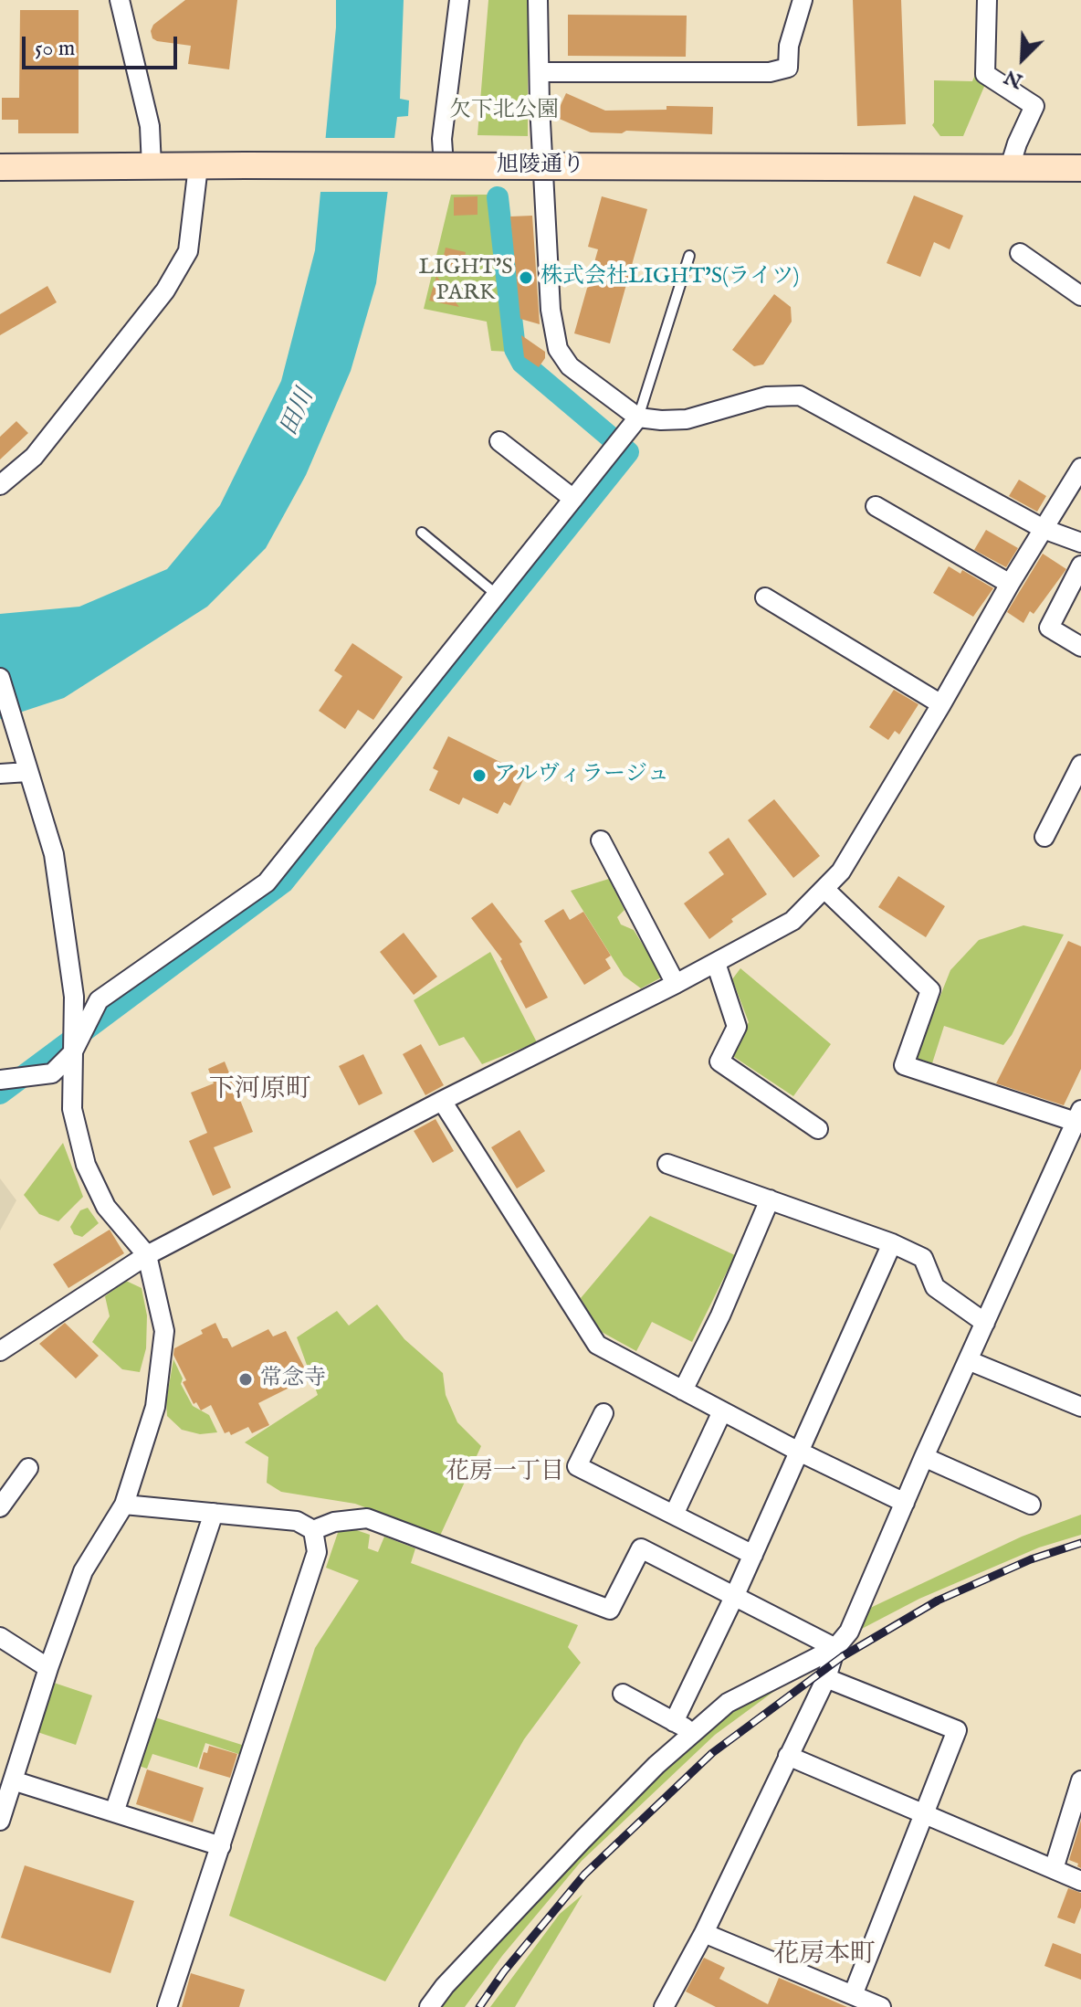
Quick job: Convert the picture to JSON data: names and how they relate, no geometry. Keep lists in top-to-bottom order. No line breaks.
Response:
{"streets":{"street":["旭陵通り"]},"districts":["下河原町","花房一丁目","花房本町"],"water":["田川"],"parks":["欠下北公園","LIGHT'S PARK"],"places":["株式会社LIGHT'S(ライツ)","アルヴィラージュ","常念寺"],"scale_bar":"50 m","north":"bottom left"}
